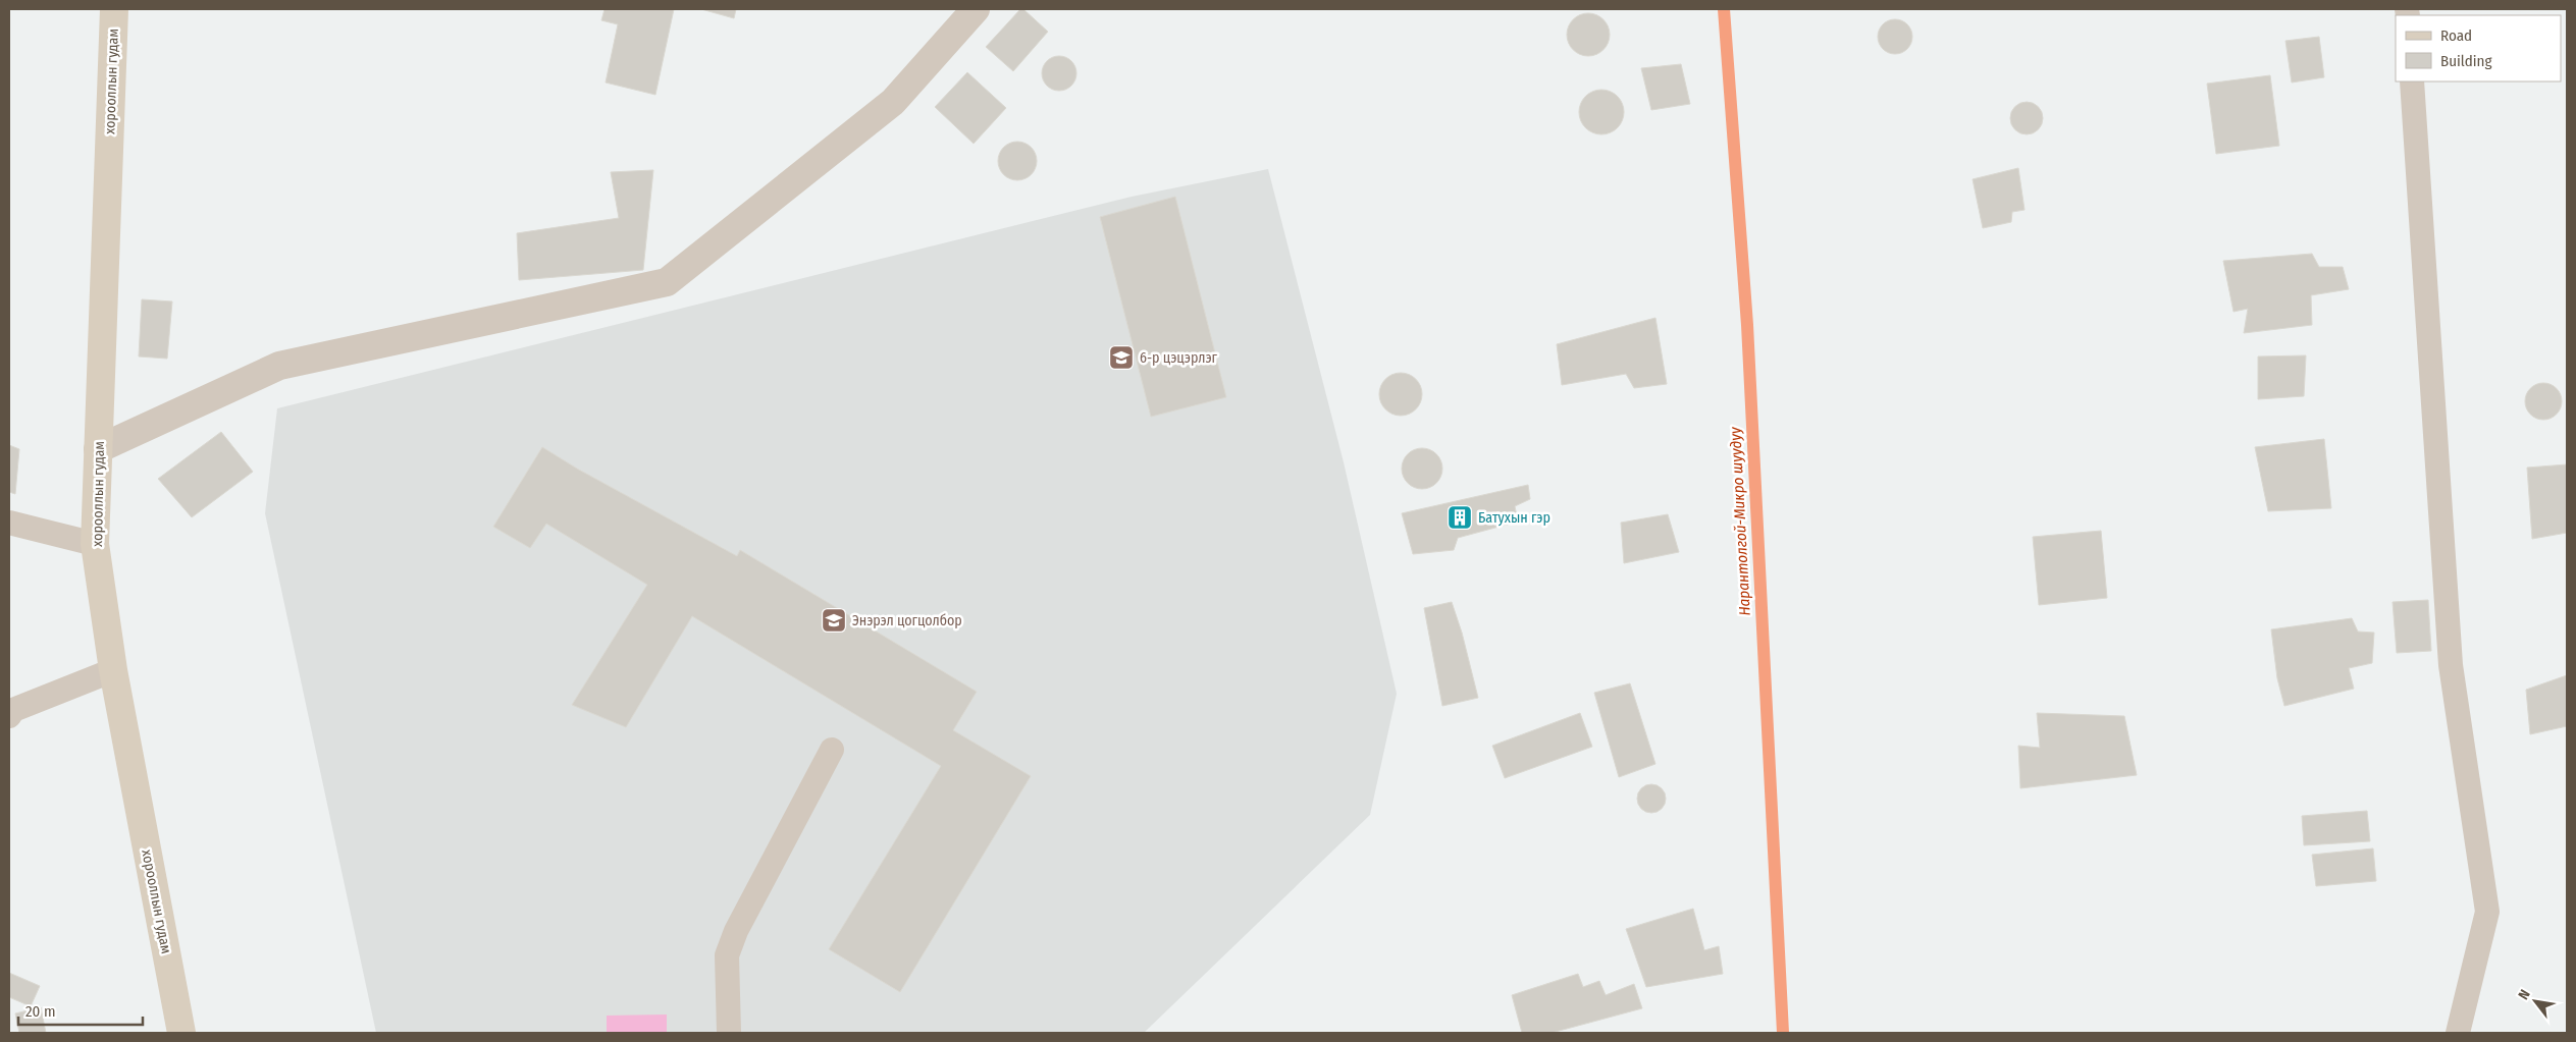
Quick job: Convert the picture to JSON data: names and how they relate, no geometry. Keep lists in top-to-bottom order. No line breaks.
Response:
{"streets":{"main road":["хорооллын гудам"]},"water":["Нарантолгой-Микро шуудуу"],"places":{"school or university":["6-р цэцэрлэг","Энэрэл цогцолбор"],"building":["Батухын гэр"]},"legend":["Road","Building"],"scale_bar":"20 m","north":"top left"}
